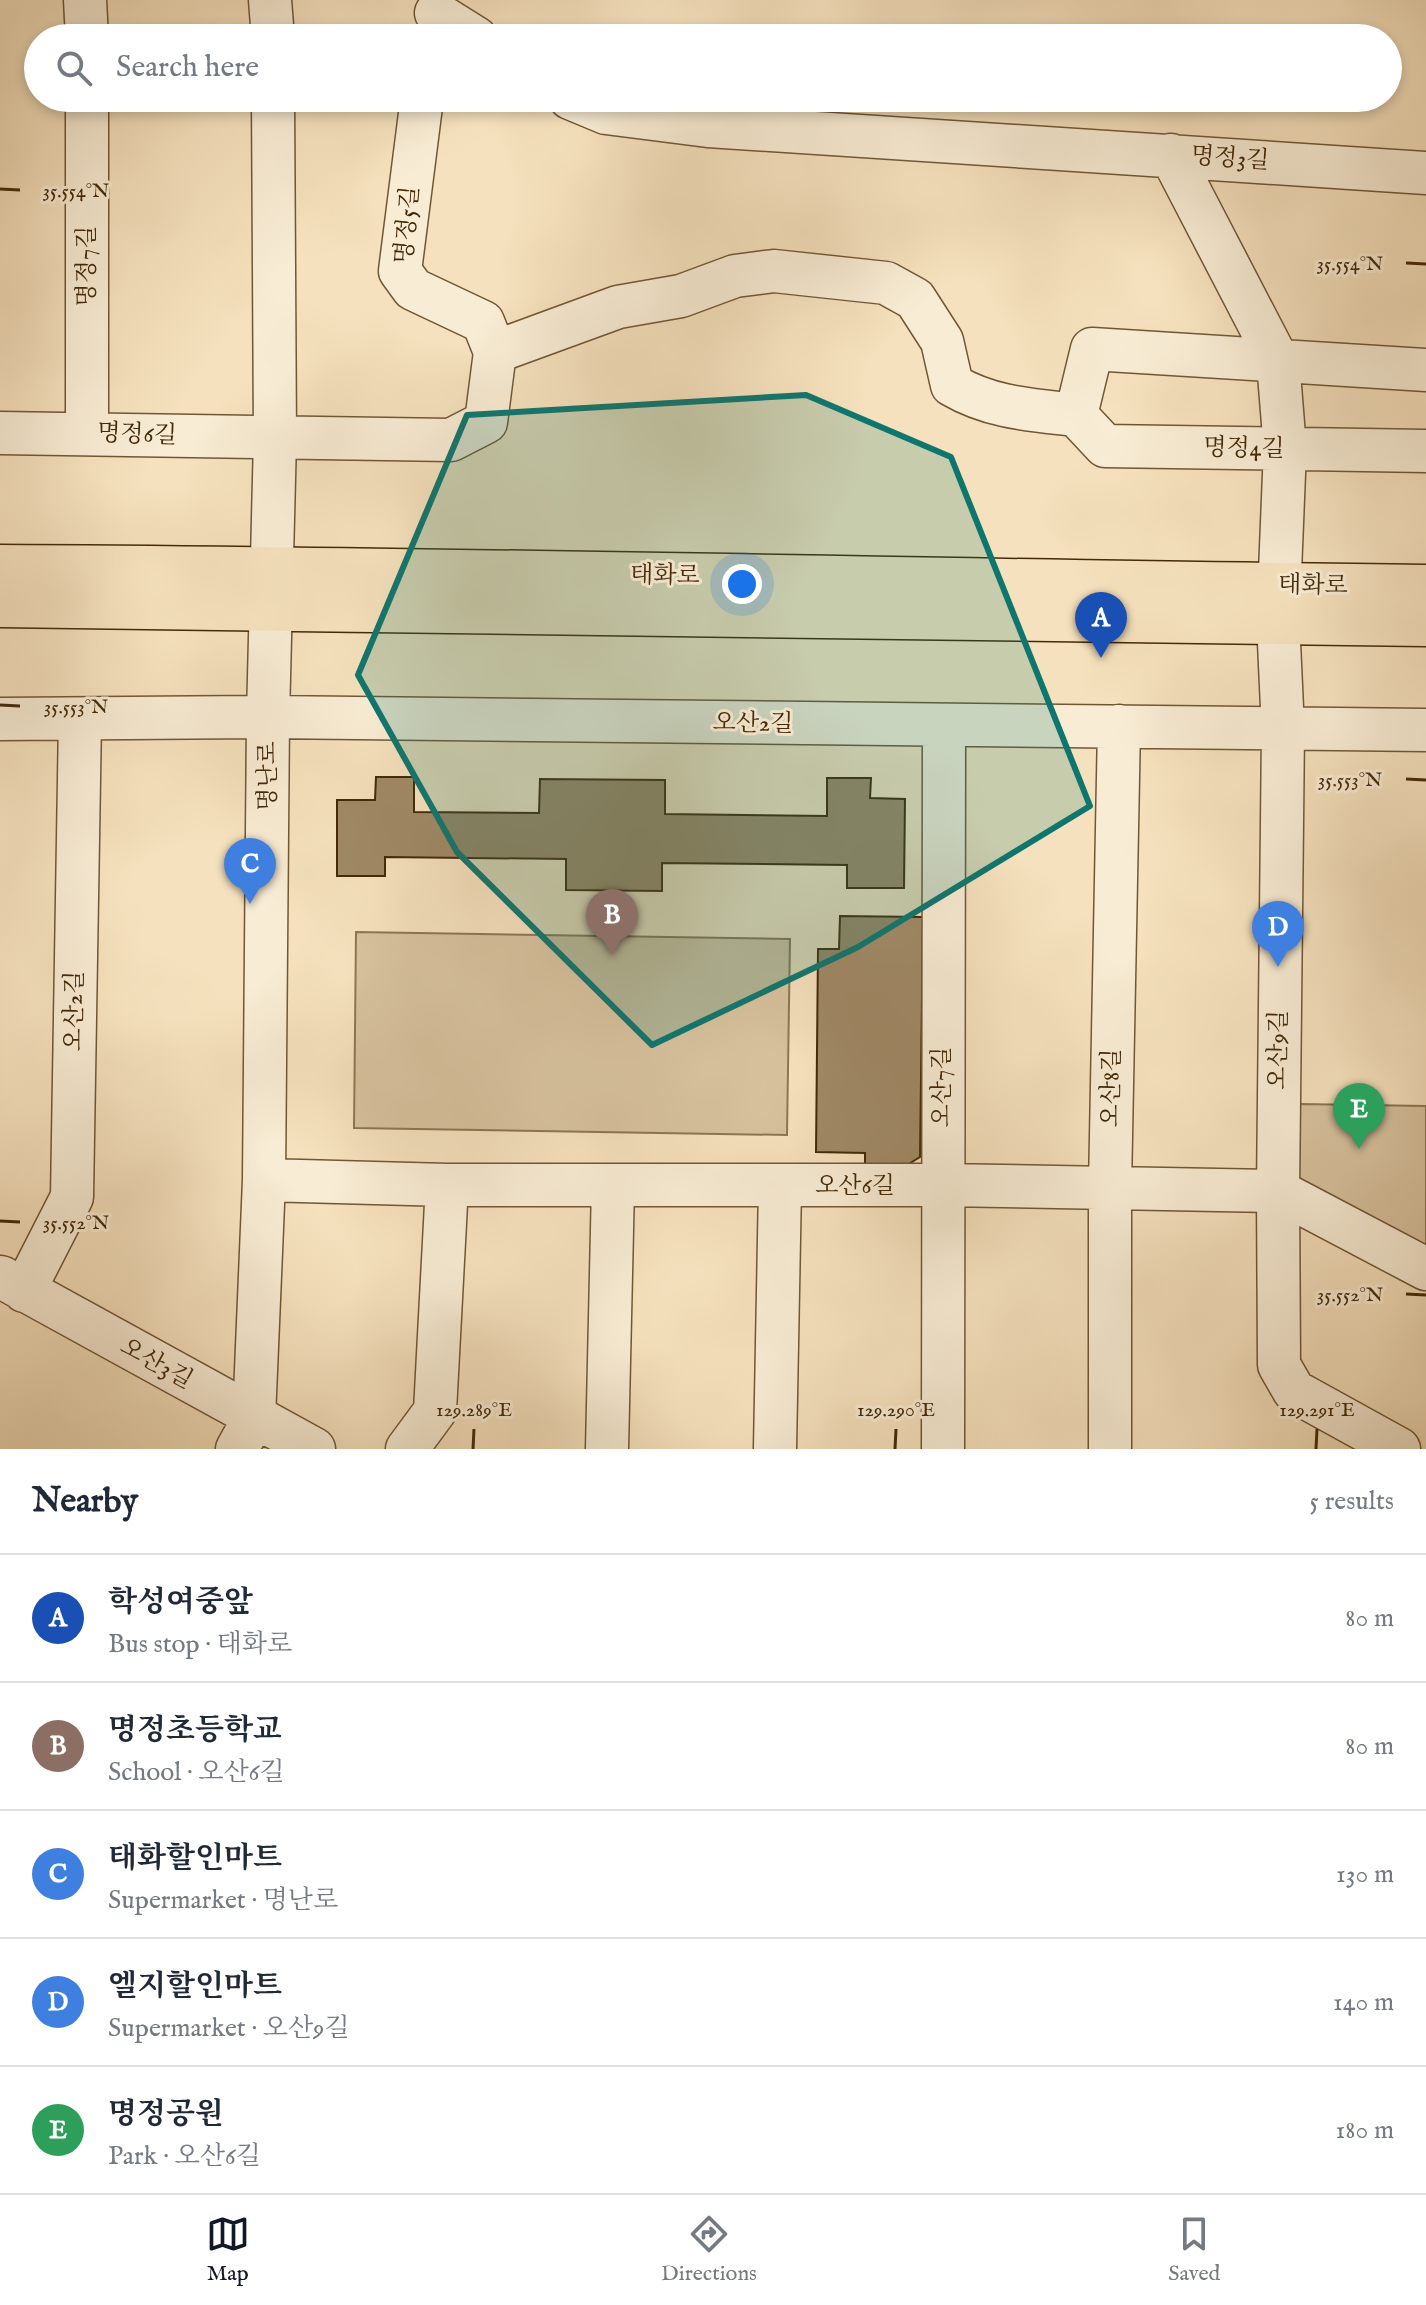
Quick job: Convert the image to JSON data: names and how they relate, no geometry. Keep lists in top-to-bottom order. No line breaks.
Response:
{"streets":{"main road":["태화로"],"street":["명정3길","명정5길","명정7길","명정6길","명정4길","오산2길","명난로","오산9길","오산7길","오산8길","오산6길","오산3길"]},"crossings":[["명정3길","명정4길"],["명정3길","태화로"],["명정3길","오산9길"],["명정7길","명정6길"],["명정6길","명난로"],["태화로","명난로"],["태화로","오산9길"],["오산2길","명난로"],["오산2길","오산9길"],["오산2길","오산7길"],["오산2길","오산8길"],["오산2길","오산3길"],["명난로","오산6길"],["명난로","오산3길"],["오산9길","오산6길"],["오산7길","오산6길"],["오산8길","오산6길"]],"page":{"search":"Search here","pins":["A","C","B","D","E"],"heading":["Nearby","5 results"],"list":[{"mark":"A","name":"학성여중앞","note":"Bus stop · 태화로","value":"80 m"},{"mark":"B","name":"명정초등학교","note":"School · 오산6길","value":"80 m"},{"mark":"C","name":"태화할인마트","note":"Supermarket · 명난로","value":"130 m"},{"mark":"D","name":"엘지할인마트","note":"Supermarket · 오산9길","value":"140 m"},{"mark":"E","name":"명정공원","note":"Park · 오산6길","value":"180 m"}],"nav":["Map","Directions","Saved"]},"coordinates":["35.554°N","35.553°N","35.552°N","129.289°E","129.290°E","129.291°E"]}
